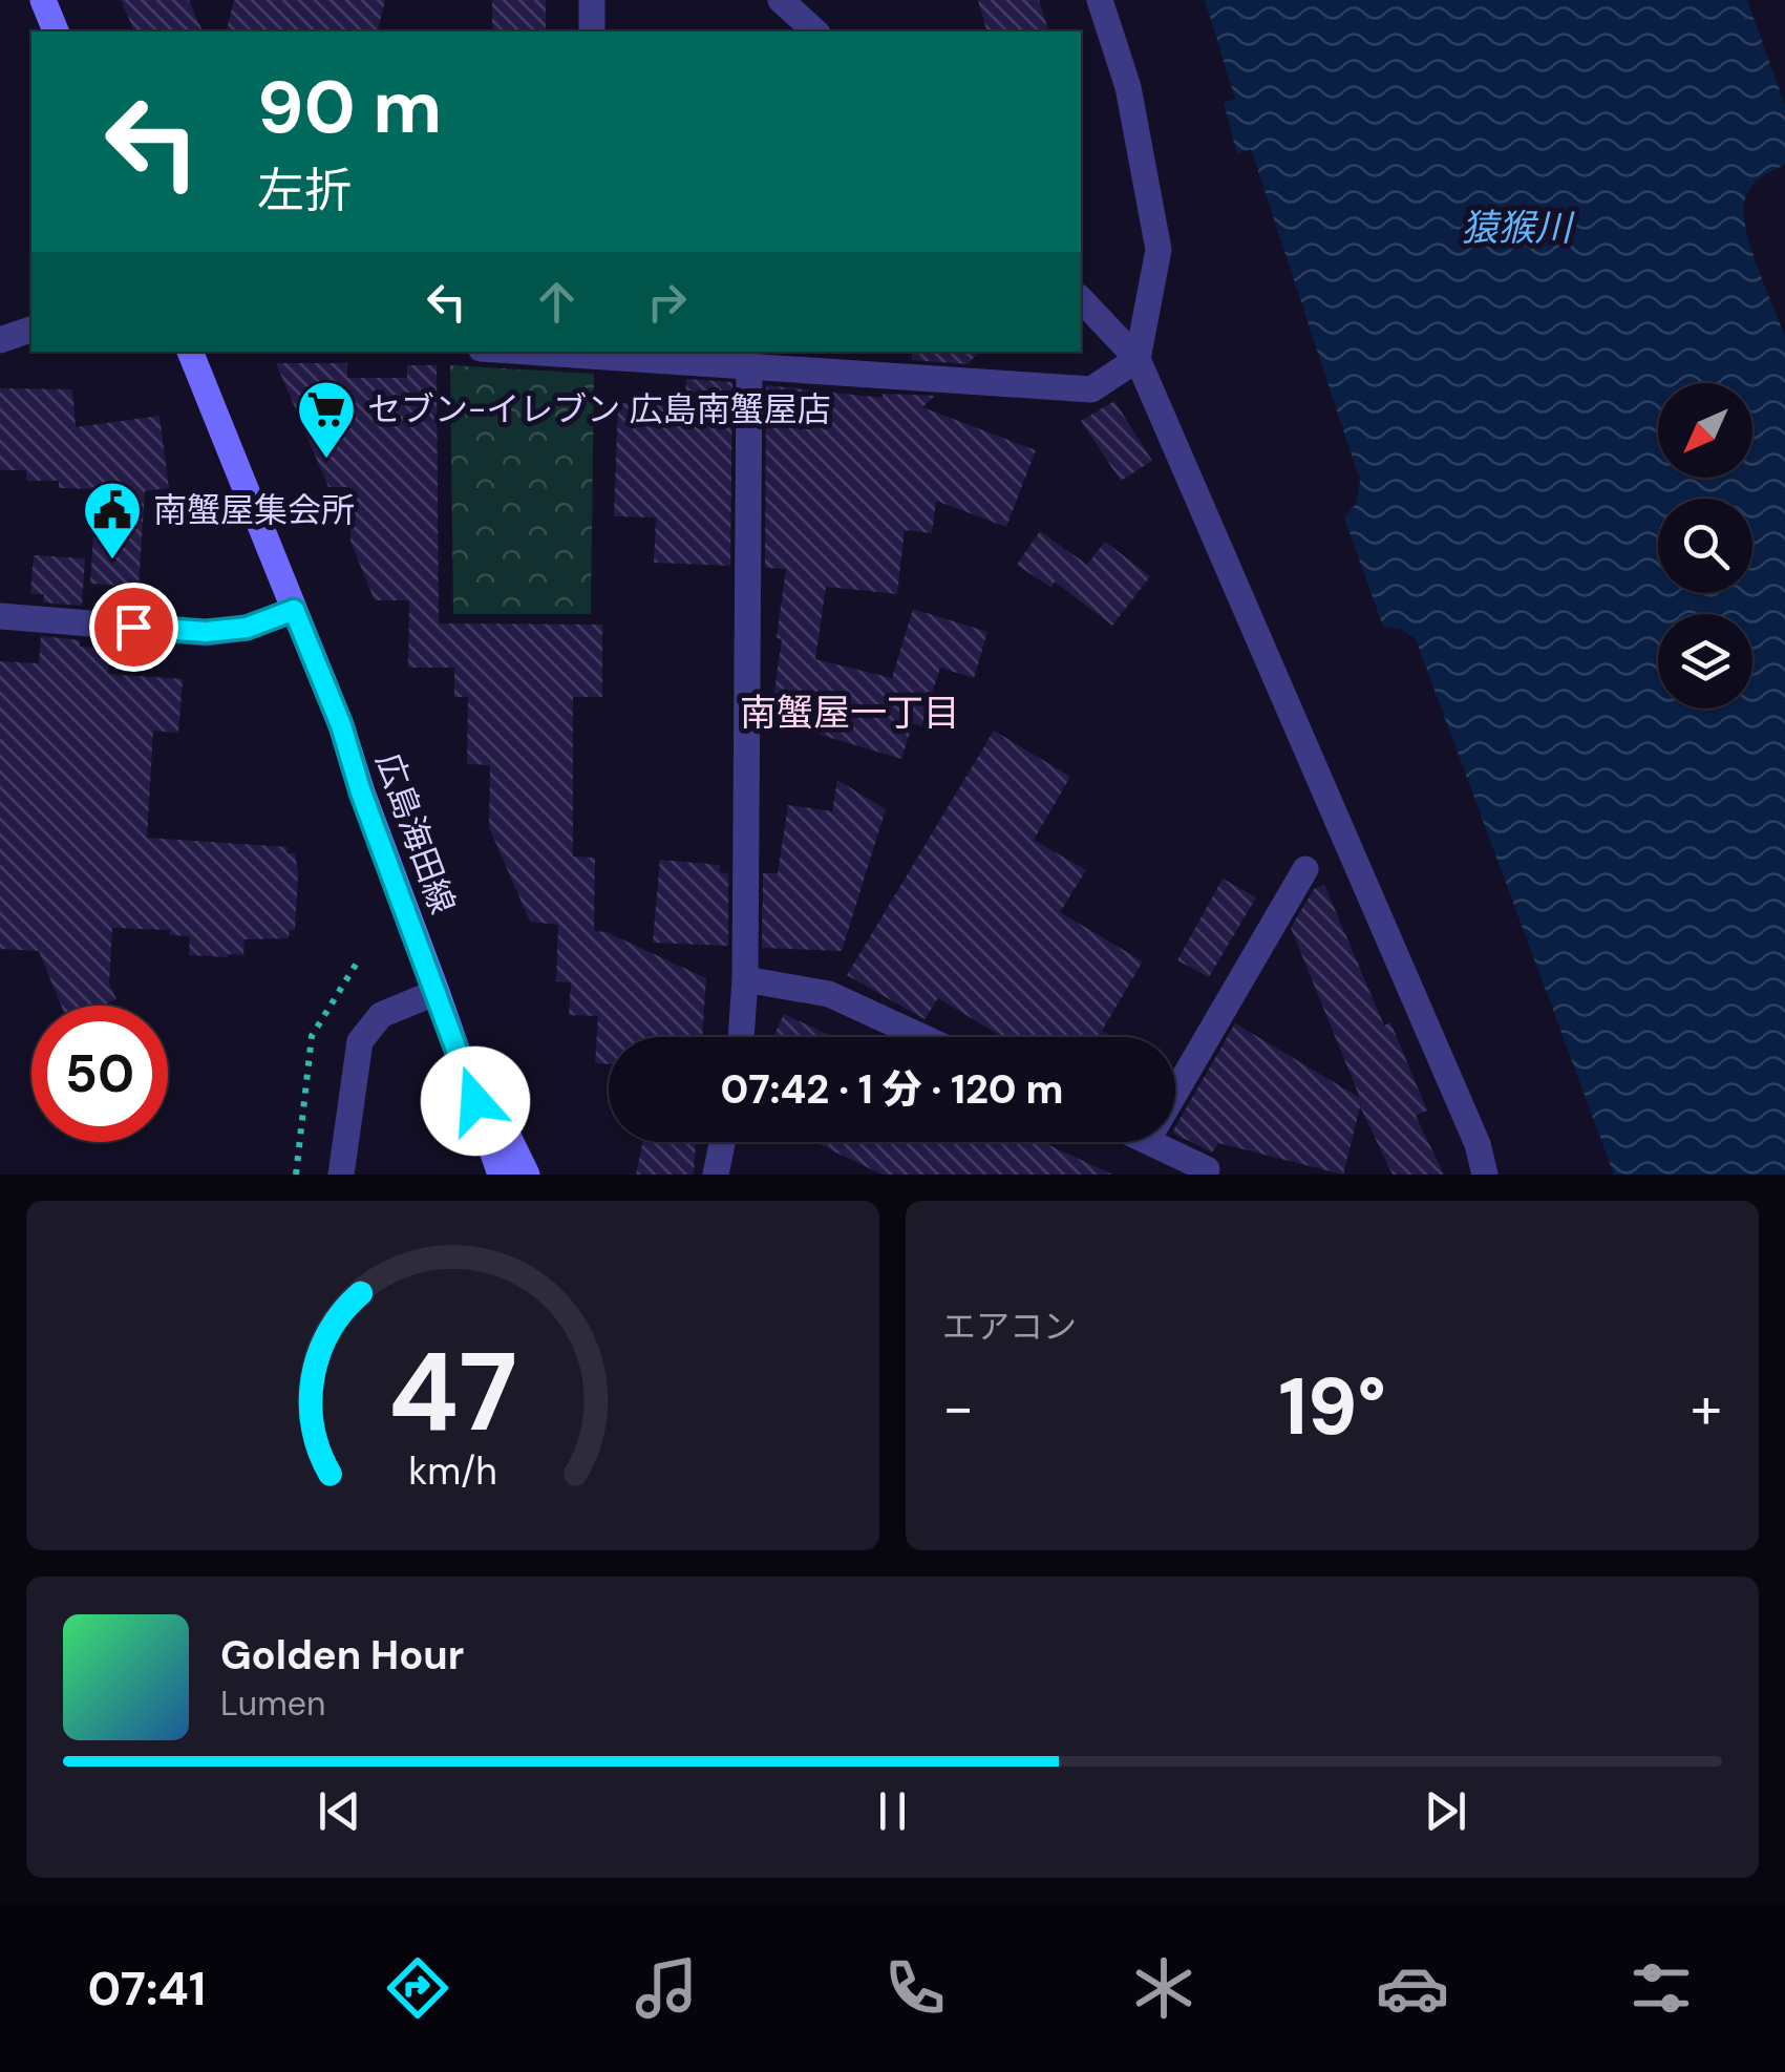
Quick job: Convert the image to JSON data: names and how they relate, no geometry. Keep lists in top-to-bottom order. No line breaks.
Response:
{"streets":{"main road":["広島海田線"]},"districts":["南蟹屋一丁目"],"water":["猿猴川"],"places":{"supermarket":["セブン-イレブン 広島南蟹屋店"],"public building":["南蟹屋集会所"]},"north":"bottom left","page":{"turn":["90 m","左折"],"limit":"50","trip":"07:42 · 1 分 · 120 m","tile":"エアコン","heat":["−","19°","+"],"song":["Golden Hour","Lumen"],"tabs":"07:41","gauge":["47","km/h"]}}
